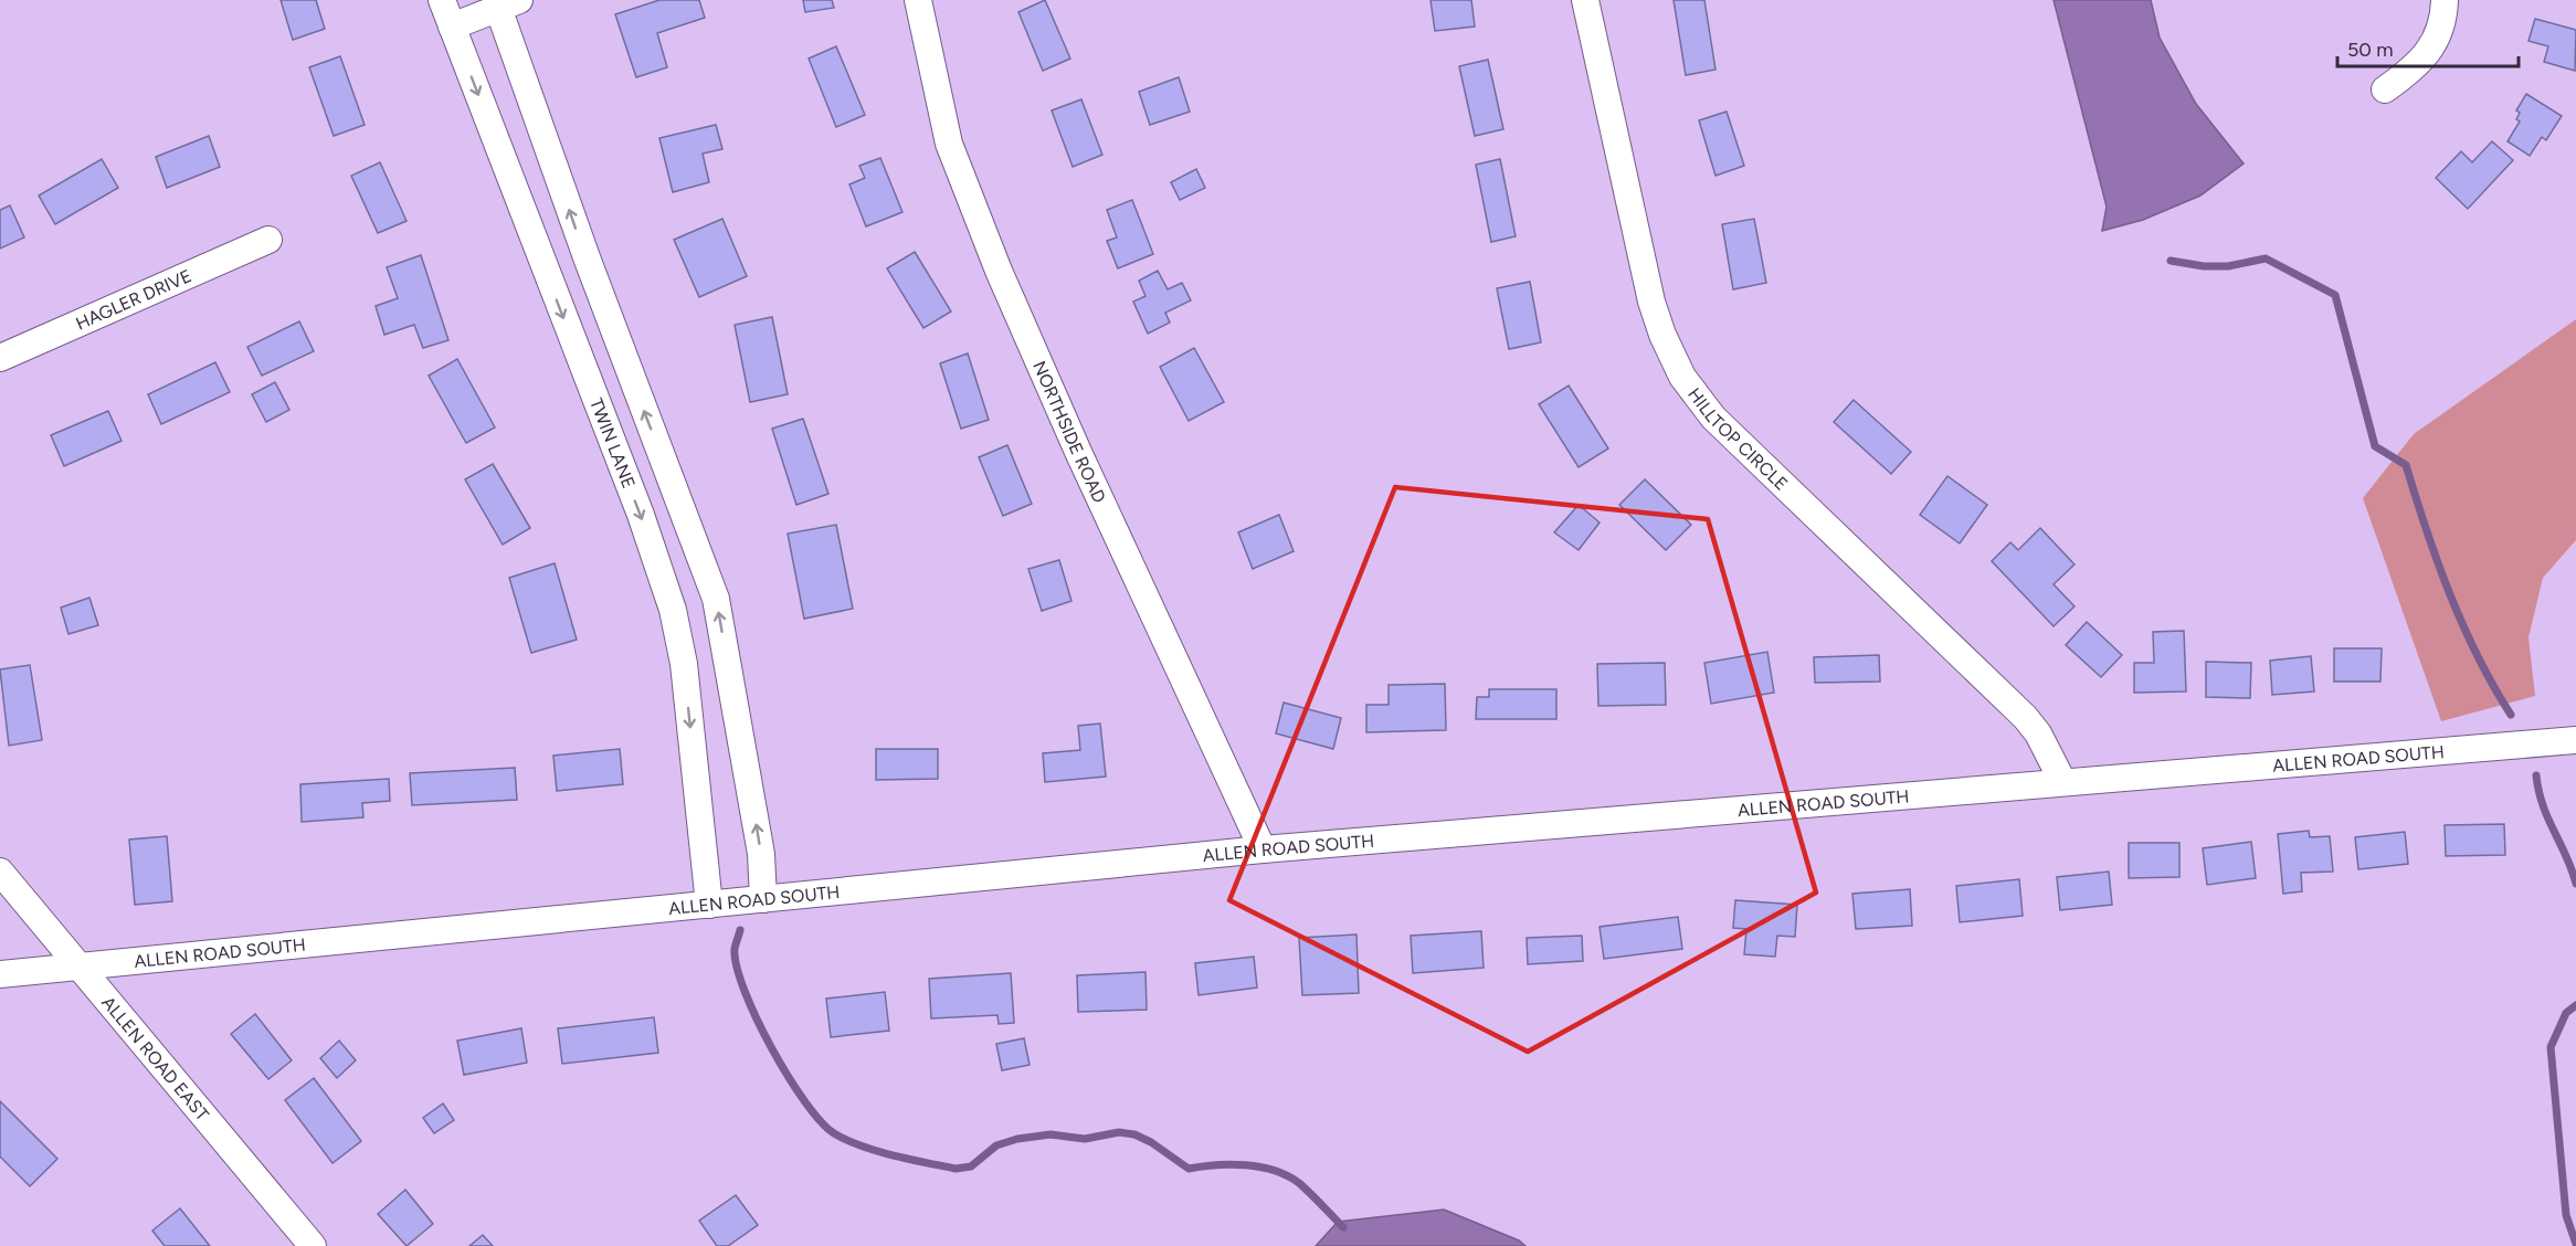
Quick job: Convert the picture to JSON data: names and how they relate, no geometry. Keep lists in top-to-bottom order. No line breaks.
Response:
{"streets":{"street":["HAGLER DRIVE","NORTHSIDE ROAD","HILLTOP CIRCLE","TWIN LANE","ALLEN ROAD SOUTH","ALLEN ROAD EAST"]},"crossings":[["NORTHSIDE ROAD","ALLEN ROAD SOUTH"],["HILLTOP CIRCLE","ALLEN ROAD SOUTH"],["TWIN LANE","ALLEN ROAD SOUTH"],["ALLEN ROAD SOUTH","ALLEN ROAD EAST"]],"scale_bar":"50 m"}
